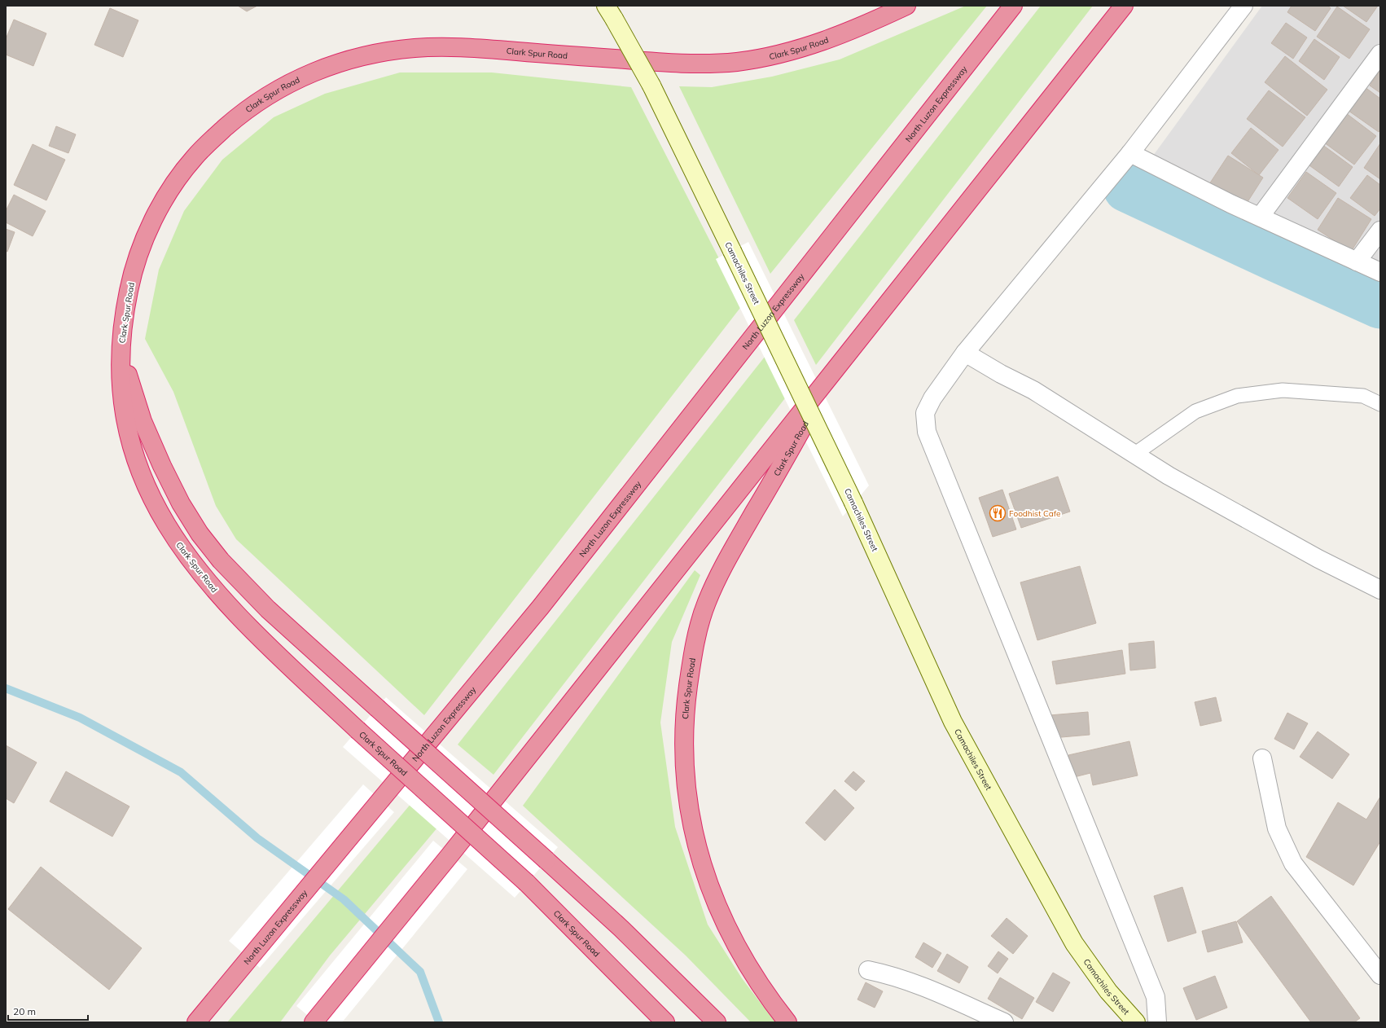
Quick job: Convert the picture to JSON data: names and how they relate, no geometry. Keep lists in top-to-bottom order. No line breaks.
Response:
{"streets":{"highway":["Clark Spur Road","North Luzon Expressway"],"street":["Camachiles Street"]},"places":{"restaurant":["Foodhist Cafe"]},"scale_bar":"20 m"}
